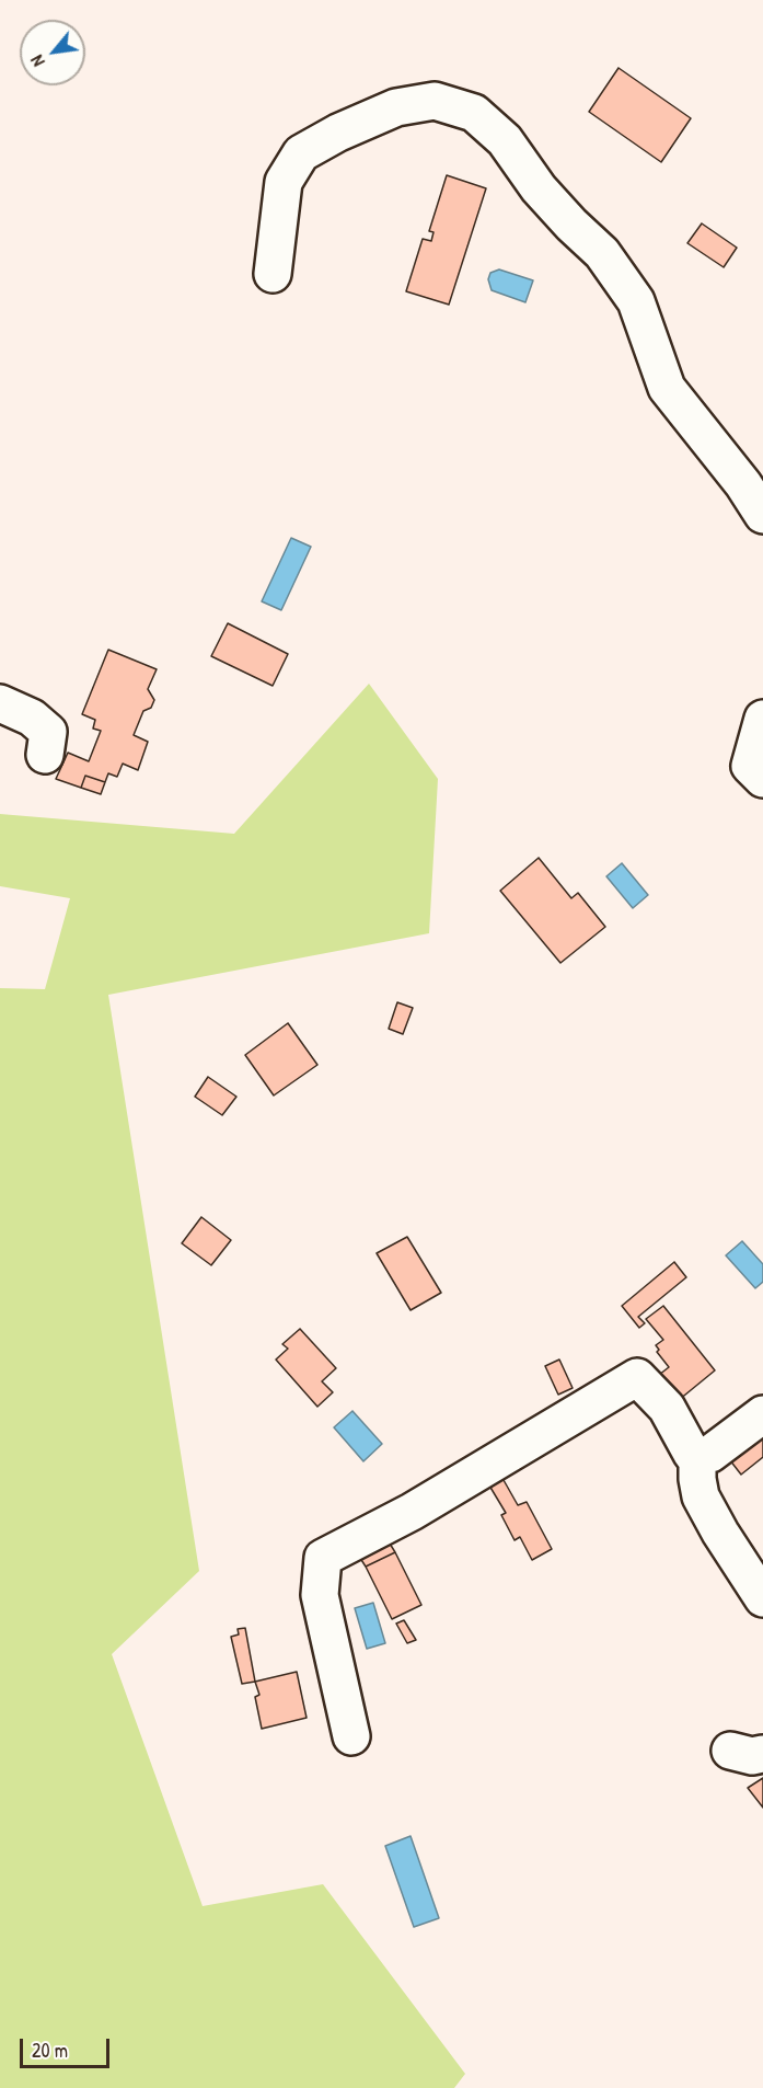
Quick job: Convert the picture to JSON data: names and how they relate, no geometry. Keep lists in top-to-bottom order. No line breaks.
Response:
{"scale_bar":"20 m","north":"bottom left"}
